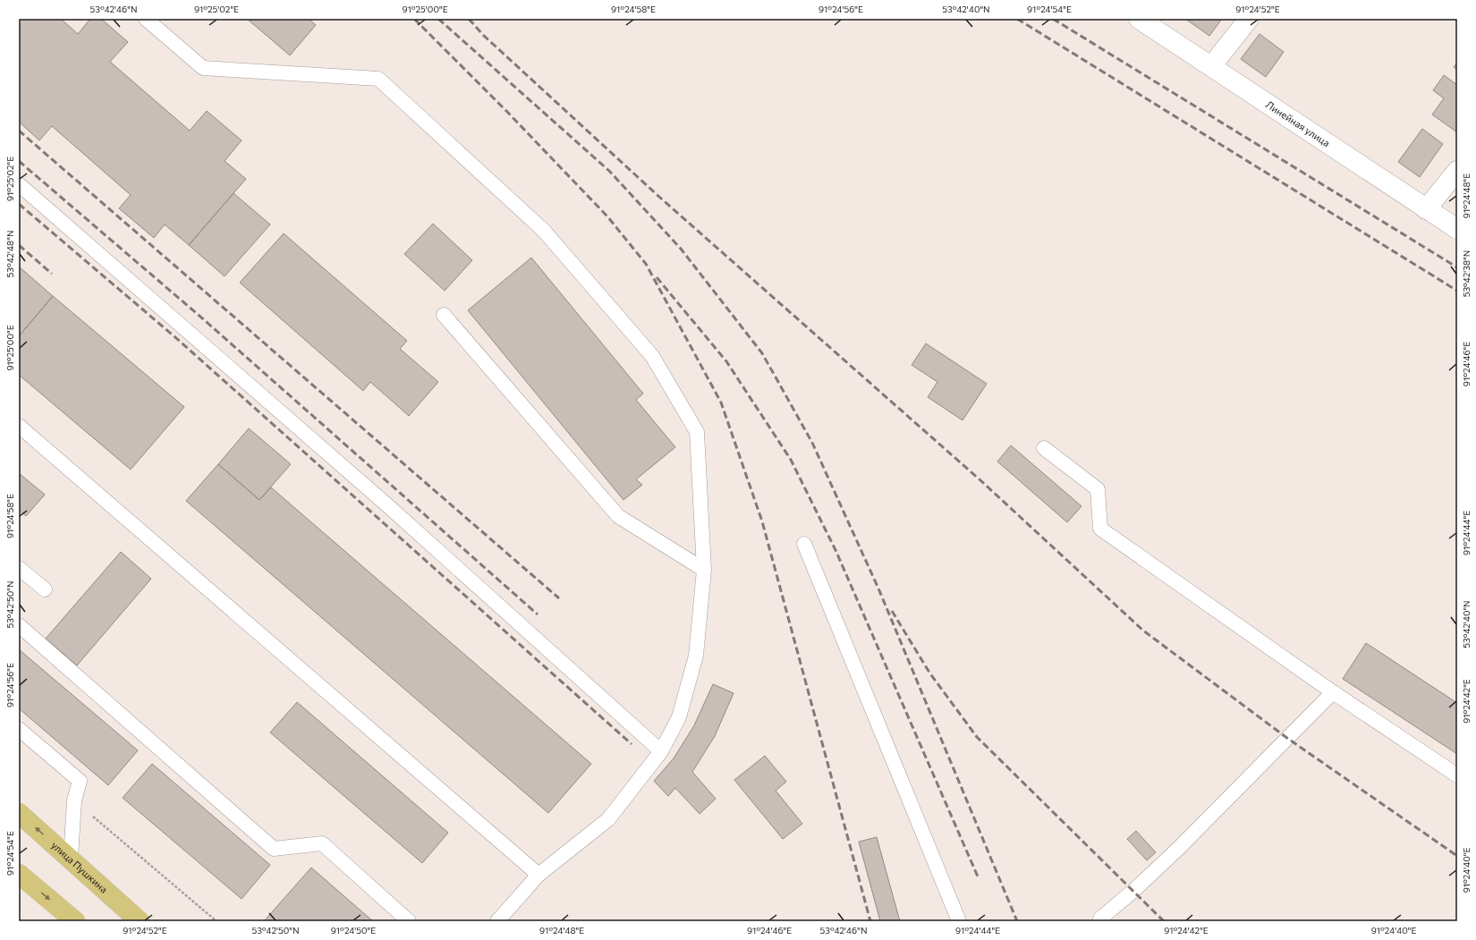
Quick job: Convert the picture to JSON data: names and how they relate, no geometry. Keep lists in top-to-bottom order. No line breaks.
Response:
{"streets":{"main road":["улица Пушкина"],"street":["Линейная улица"]},"coordinates":["53°42'46\"N","91°25'02\"E","91°25'00\"E","91°24'58\"E","91°24'56\"E","53°42'40\"N","91°24'54\"E","91°24'52\"E","91°24'48\"E","53°42'48\"N","53°42'38\"N","91°24'46\"E","91°24'44\"E","53°42'50\"N","91°24'42\"E","91°24'40\"E","91°24'50\"E"]}
